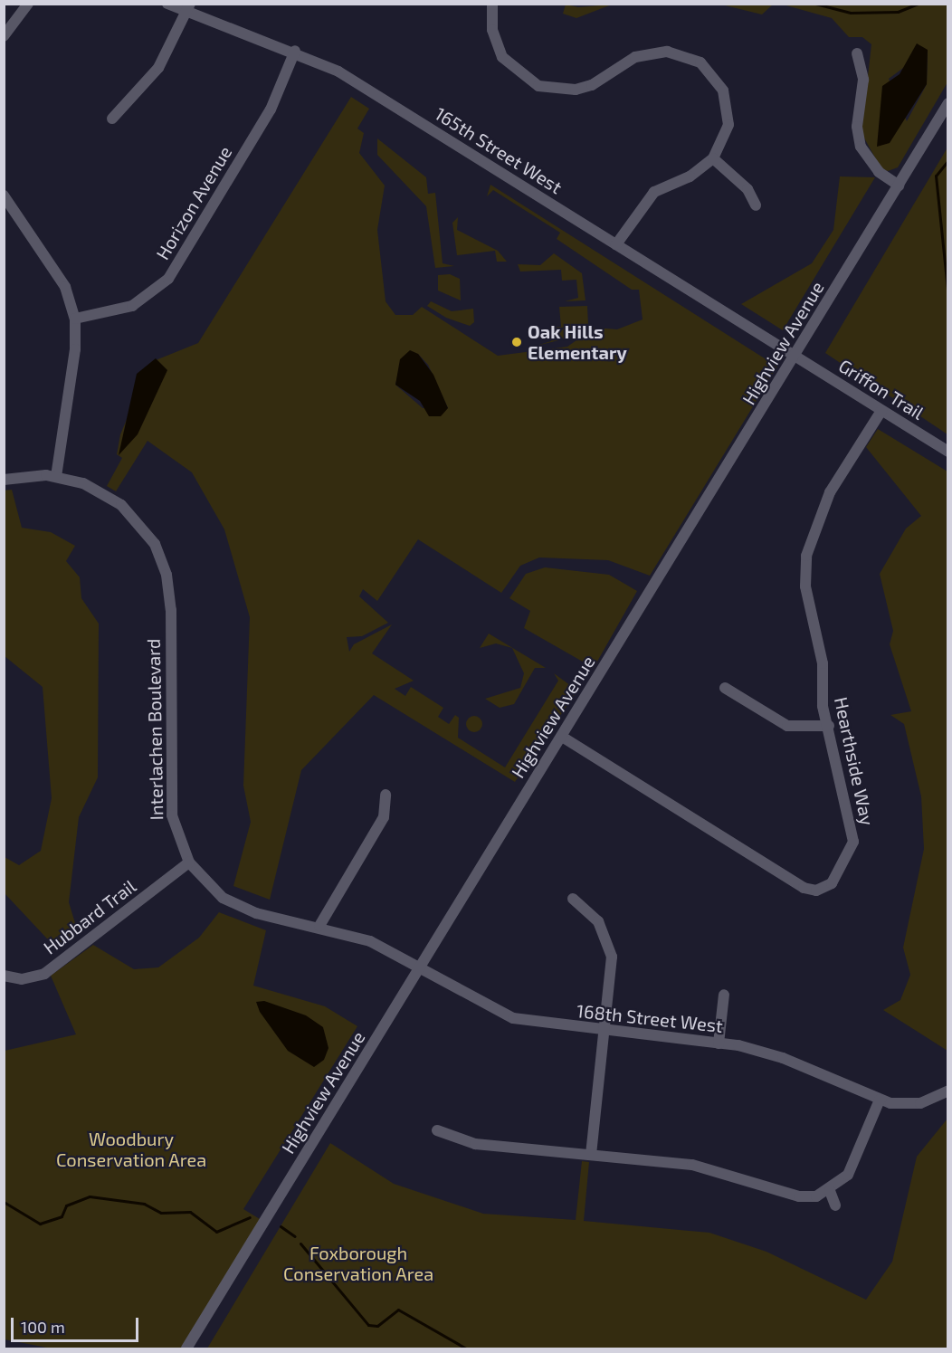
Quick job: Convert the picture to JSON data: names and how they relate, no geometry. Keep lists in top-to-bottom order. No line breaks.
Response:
{"streets":{"street":["165th Street West","Horizon Avenue","Highview Avenue","Griffon Trail","Interlachen Boulevard","Hearthside Way","Hubbard Trail","168th Street West"]},"crossings":[["165th Street West","Horizon Avenue"],["165th Street West","Highview Avenue"],["165th Street West","Griffon Trail"],["Highview Avenue","Griffon Trail"],["Highview Avenue","Interlachen Boulevard"],["Highview Avenue","Hearthside Way"],["Highview Avenue","168th Street West"],["Griffon Trail","Hearthside Way"],["Interlachen Boulevard","Hubbard Trail"],["Interlachen Boulevard","168th Street West"]],"parks":["Woodbury Conservation Area","Foxborough Conservation Area"],"places":["Oak Hills Elementary"],"scale_bar":"100 m"}
